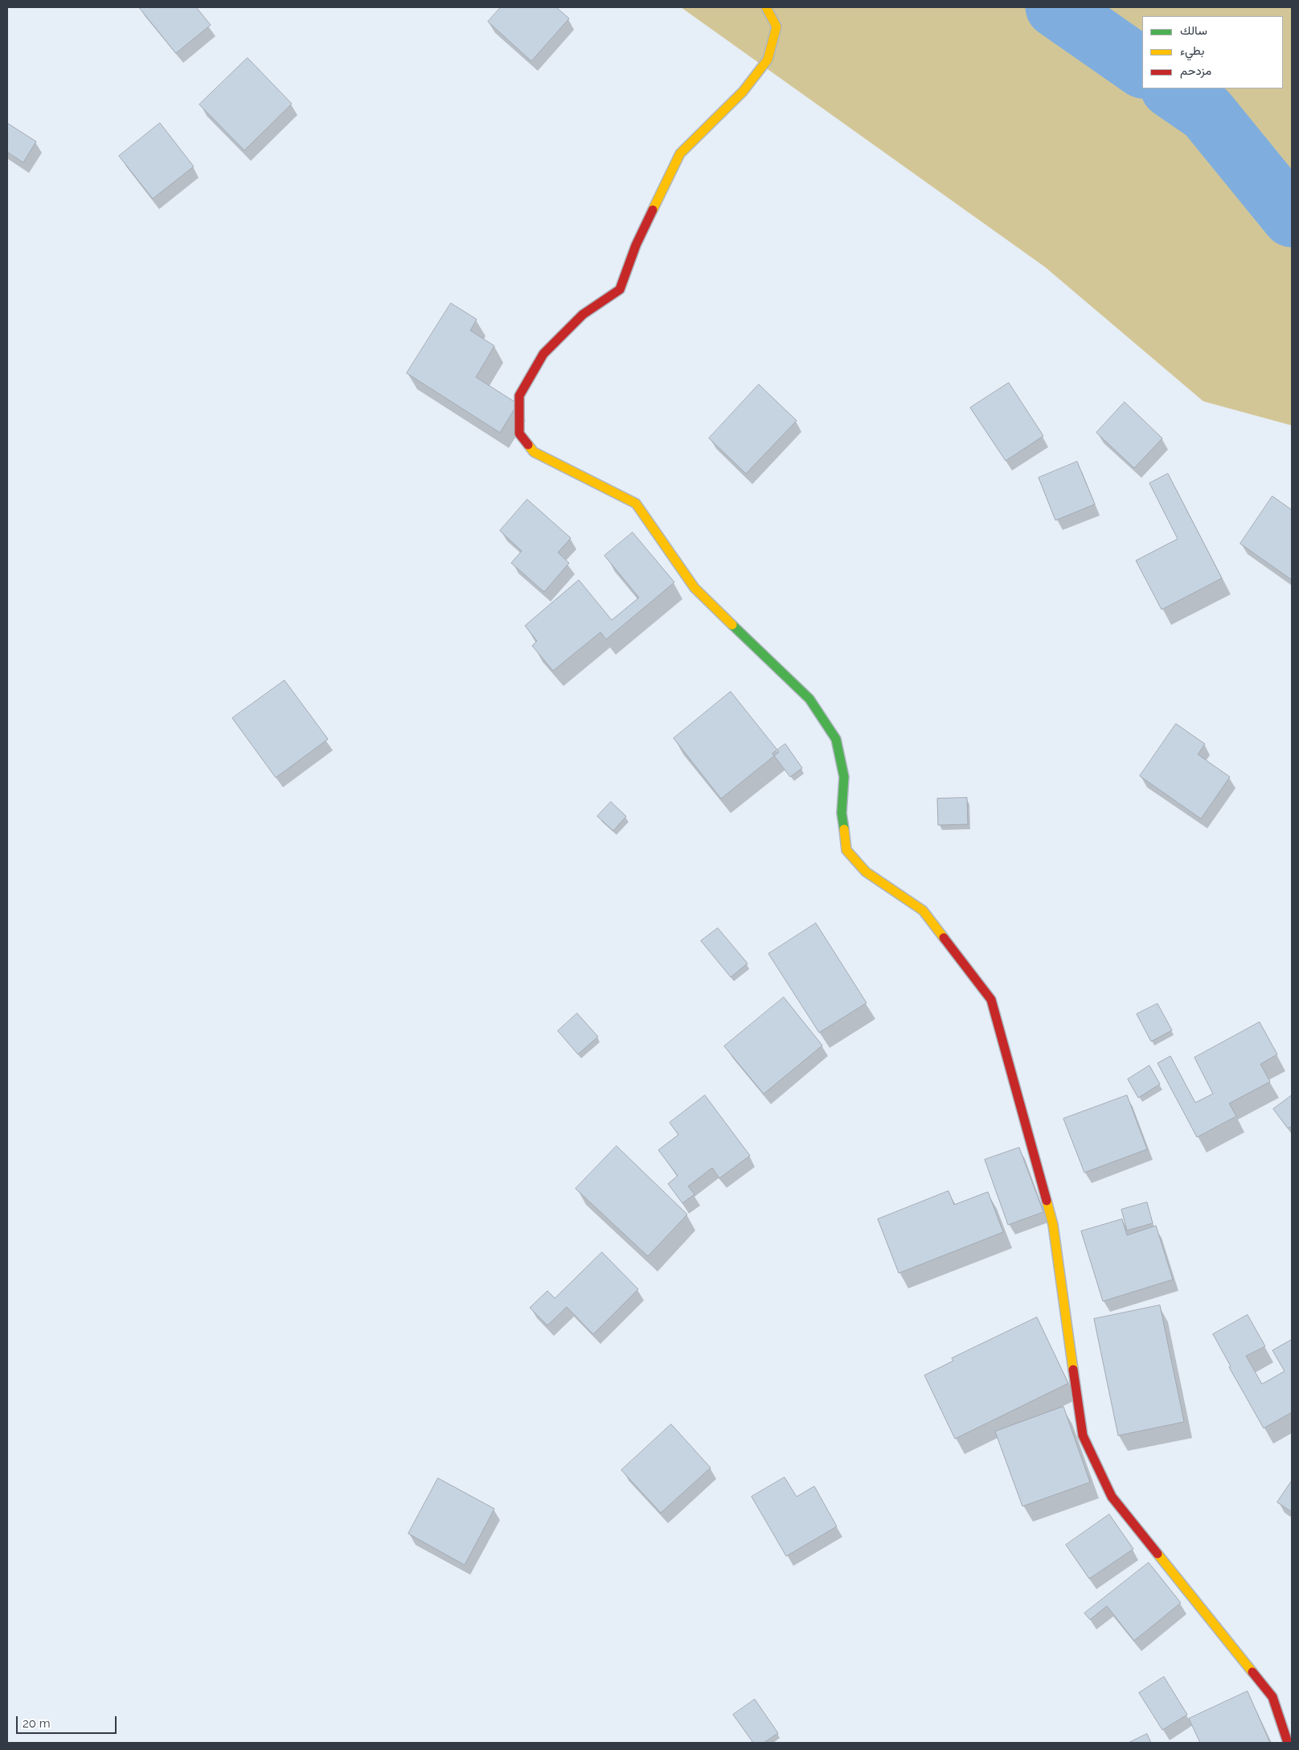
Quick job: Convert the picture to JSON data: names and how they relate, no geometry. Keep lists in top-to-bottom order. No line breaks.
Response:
{"legend":["سالك","بطيء","مزدحم"],"scale_bar":"20 m"}
